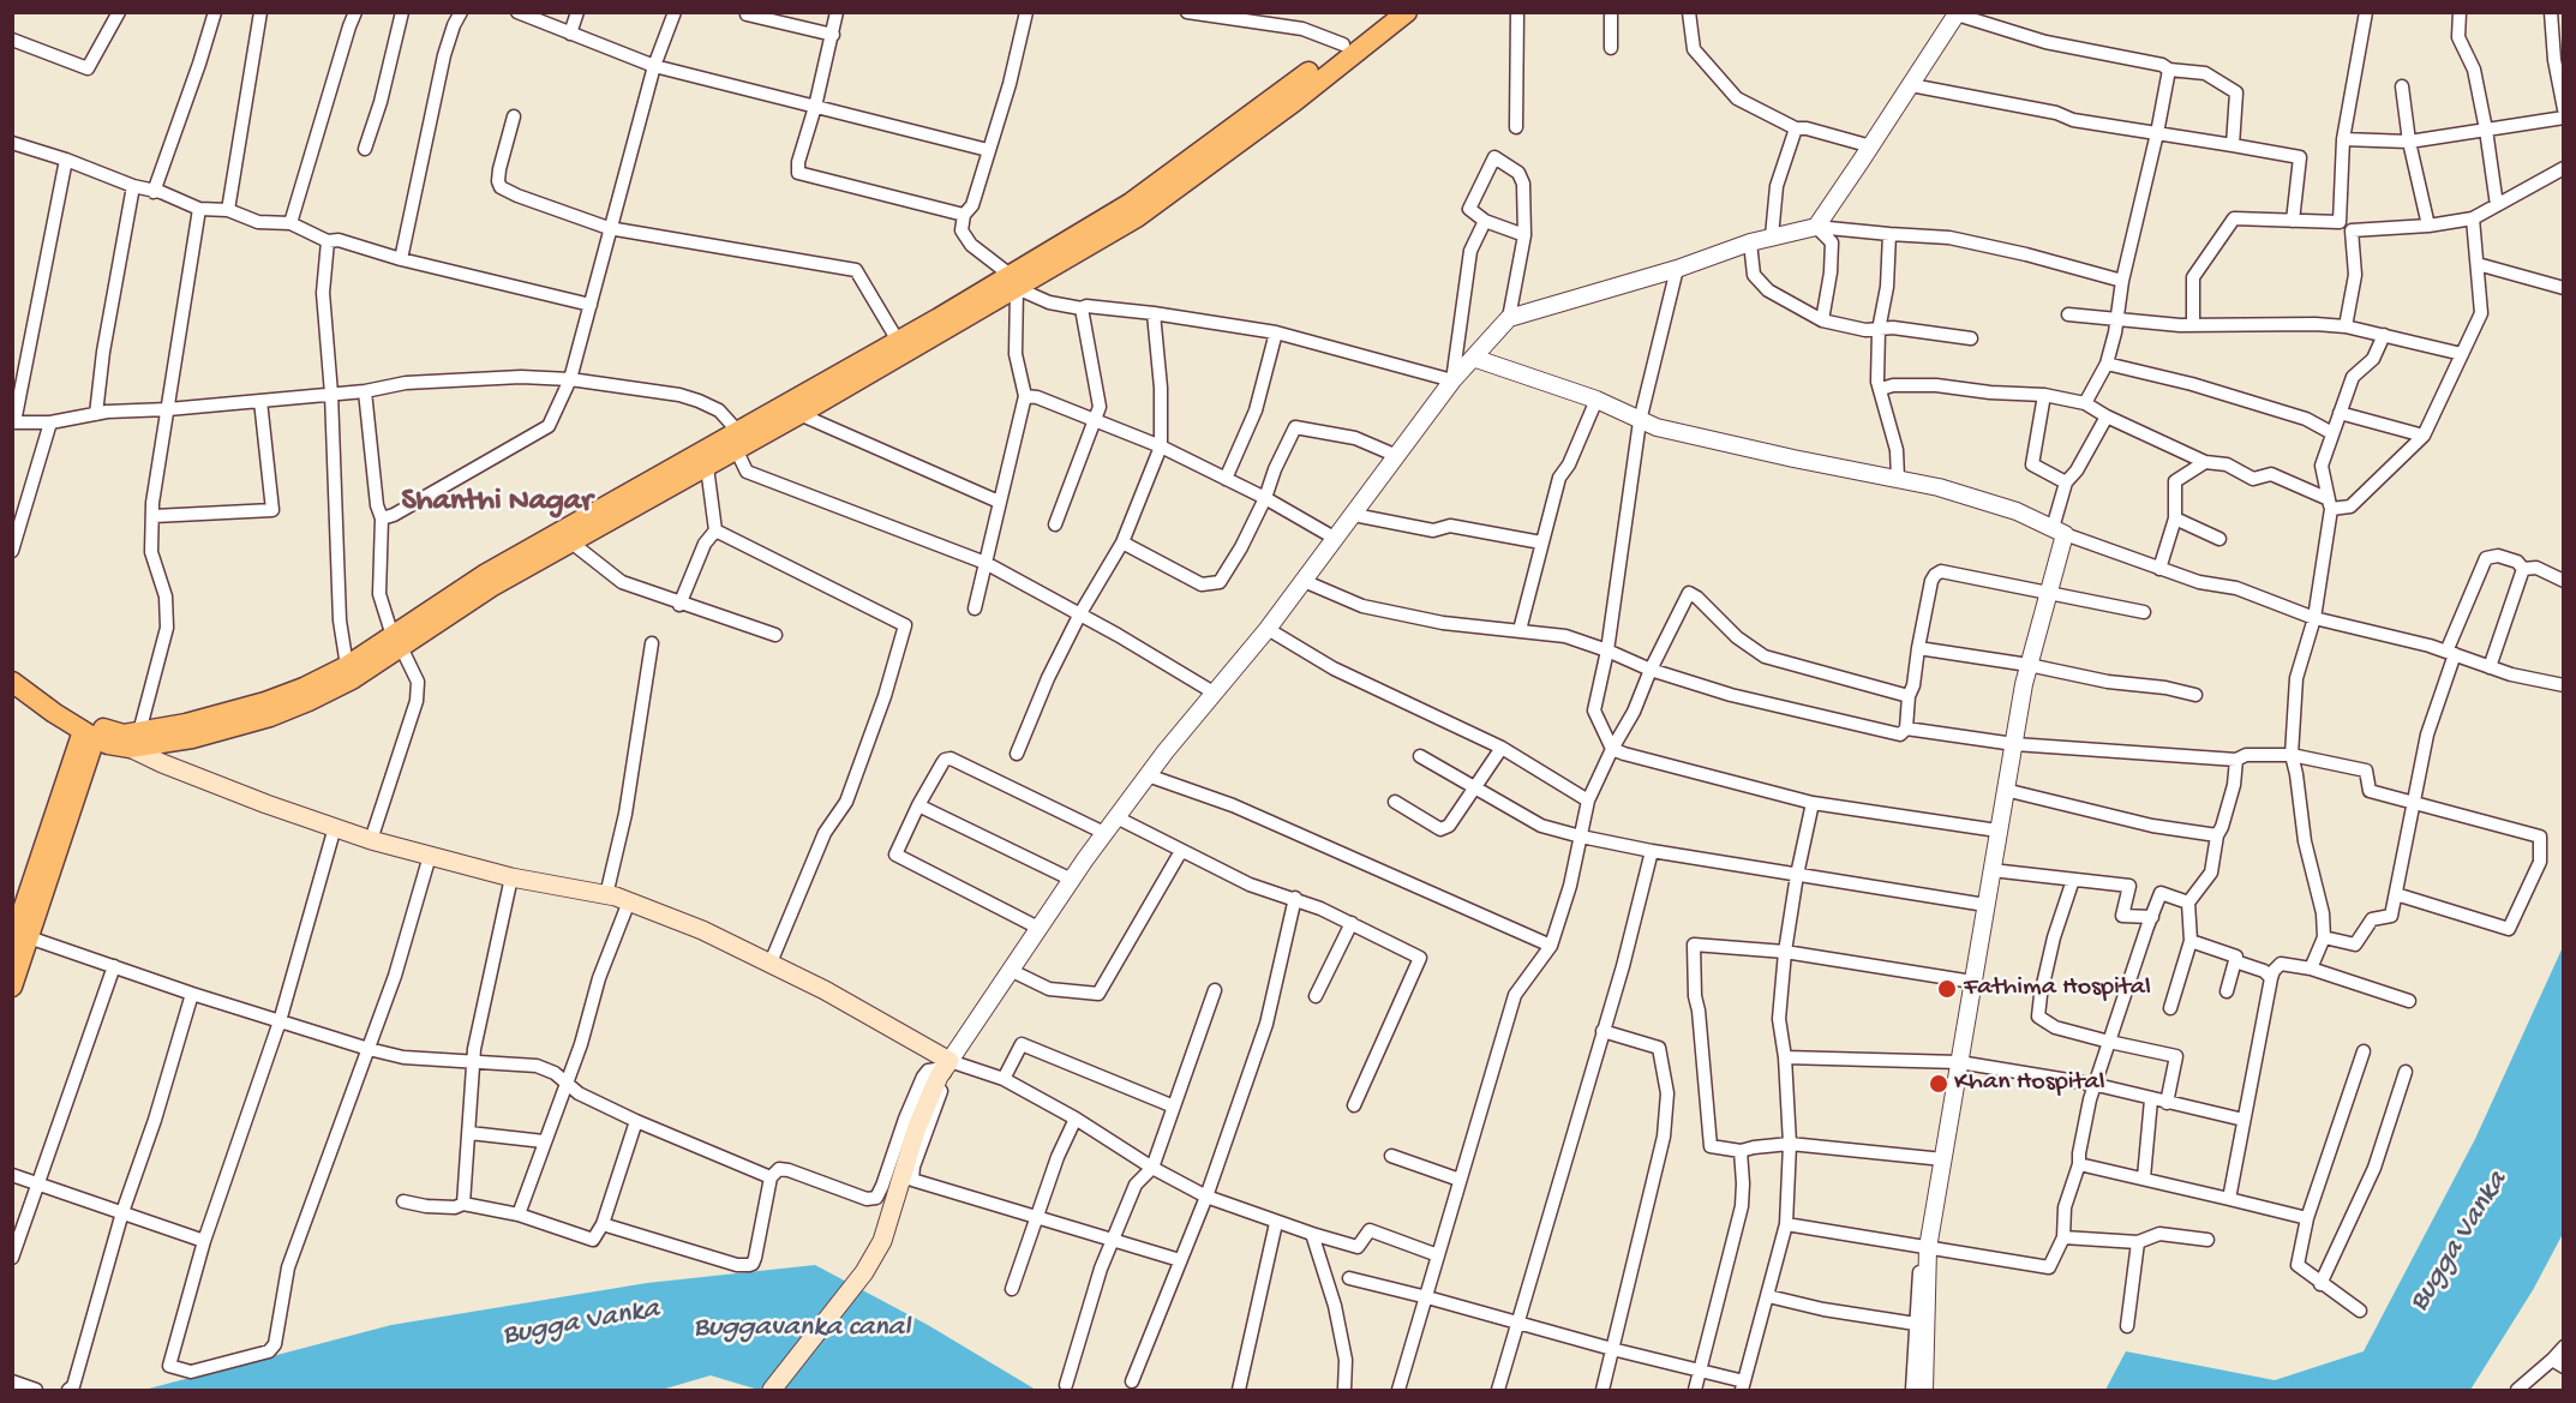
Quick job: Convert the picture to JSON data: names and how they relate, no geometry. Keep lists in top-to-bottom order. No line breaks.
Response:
{"districts":["Shanthi Nagar"],"water":["Bugga Vanka","Buggavanka canal"],"places":["Fathima Hospital","Khan Hospital"]}
